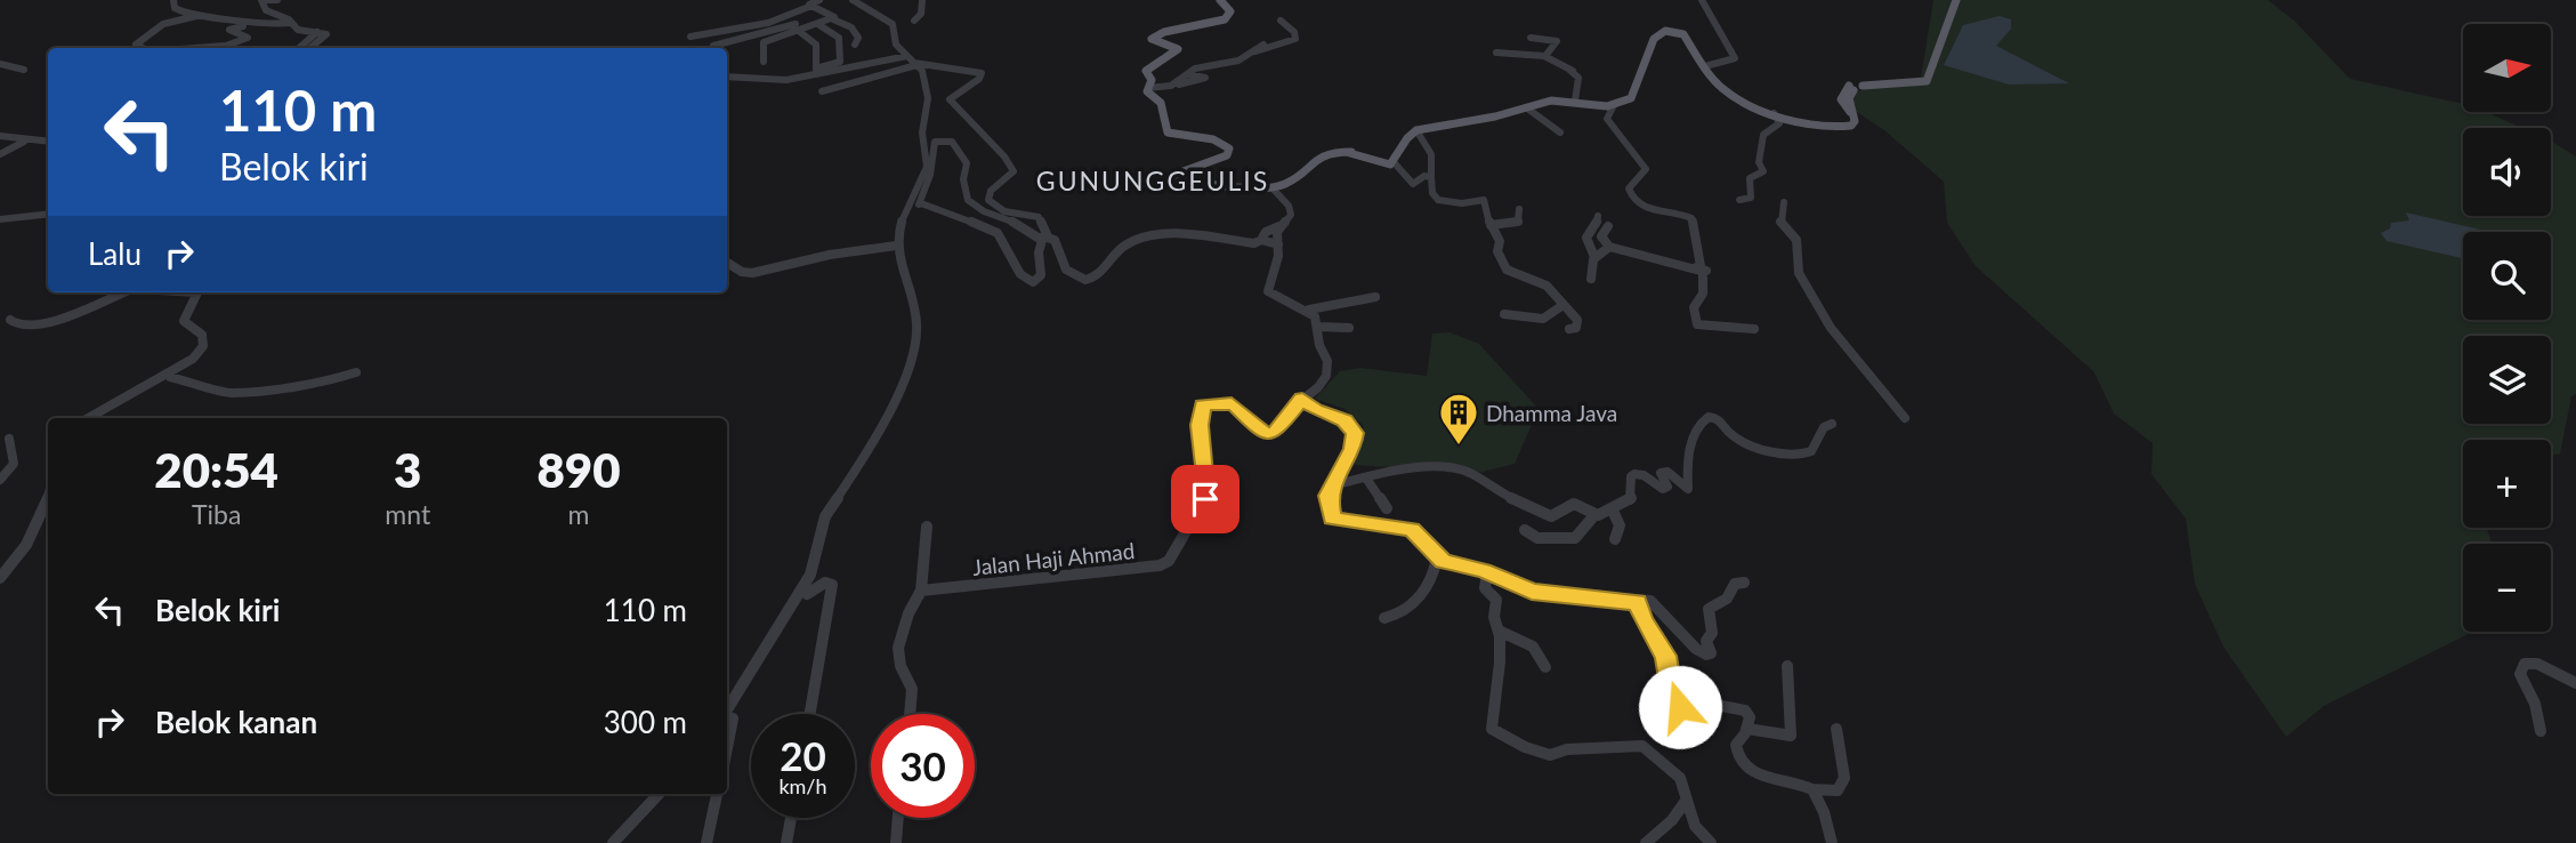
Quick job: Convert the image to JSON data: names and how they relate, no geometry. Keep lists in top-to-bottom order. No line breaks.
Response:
{"streets":{"street":["Jalan Haji Ahmad"]},"districts":["GUNUNGGEULIS"],"places":{"building":["Dhamma Java"]},"north":"right","page":{"map_buttons":["+","−"],"turn":["110 m","Belok kiri"],"then":"Lalu","eta":["20:54","Tiba","3","mnt","890","m"],"list":[{"name":"Belok kiri","value":"110 m"},{"name":"Belok kanan","value":"300 m"}],"speed":"20 km/h","limit":"30"}}
